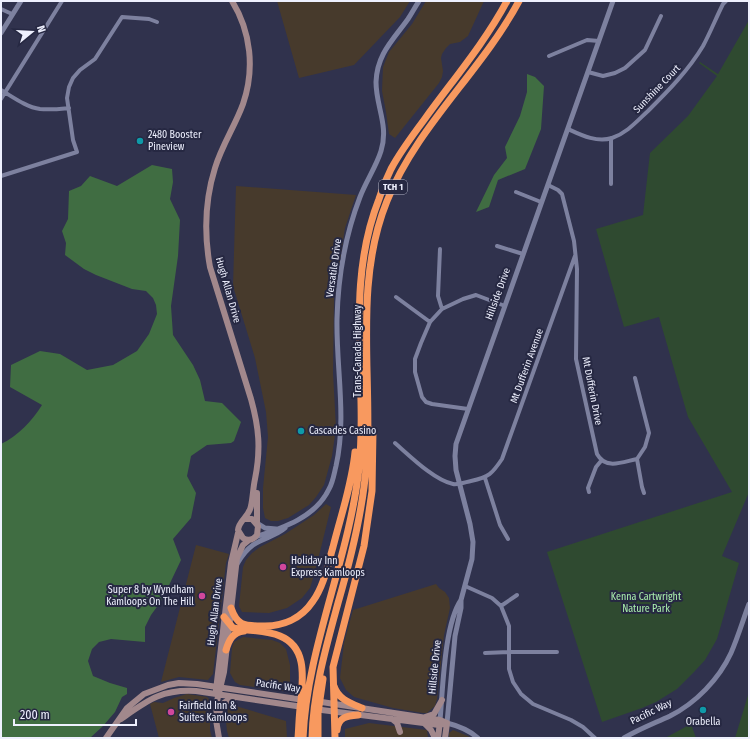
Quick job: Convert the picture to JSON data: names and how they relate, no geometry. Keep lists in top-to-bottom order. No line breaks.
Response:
{"streets":{"highway":["TCH 1","Trans-Canada Highway"],"main road":["Hugh Allan Drive","Hillside Drive","Pacific Way"],"street":["Sunshine Court","Versatile Drive","Mt Dufferin Avenue","Mt Dufferin Drive"]},"crossings":[["Sunshine Court","Hillside Drive"],["Versatile Drive","Hugh Allan Drive"],["Hugh Allan Drive","Pacific Way"],["Hillside Drive","Mt Dufferin Drive"],["Hillside Drive","Pacific Way"],["Mt Dufferin Avenue","Mt Dufferin Drive"]],"parks":["Kenna Cartwright Nature Park"],"places":["2480 Booster Pineview","Cascades Casino","Holiday Inn Express Kamloops","Super 8 by Wyndham Kamloops On The Hill","Orabella","Fairfield Inn & Suites Kamloops"],"scale_bar":"200 m","north":"right"}
